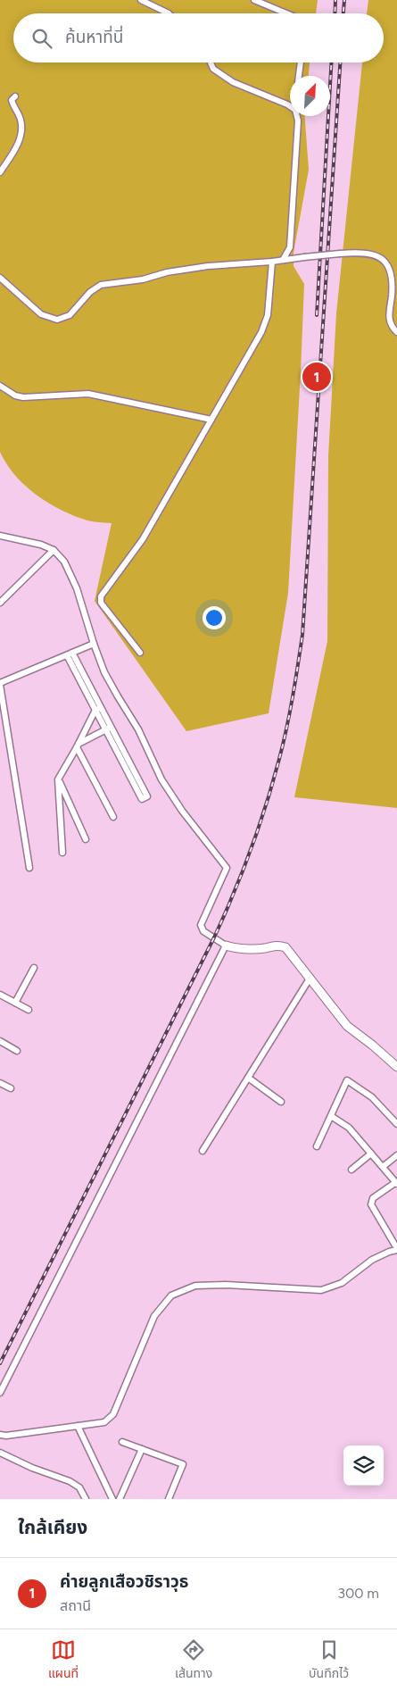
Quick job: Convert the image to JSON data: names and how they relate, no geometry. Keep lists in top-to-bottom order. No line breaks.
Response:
{"north":"top right","page":{"search":"ค้นหาที่นี่","pins":"1","heading":"ใกล้เคียง","list":[{"mark":"1","name":"ค่ายลูกเสือวชิราวุธ","note":"สถานี","value":"300 m"}],"nav":["แผนที่","เส้นทาง","บันทึกไว้"]}}
